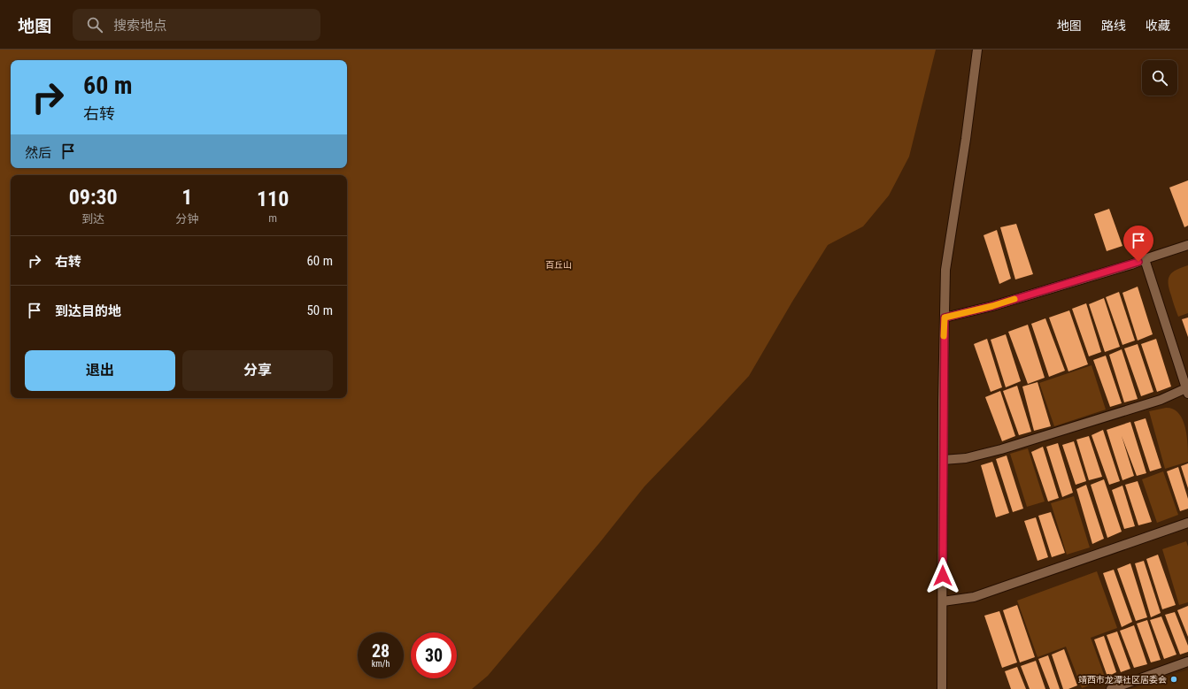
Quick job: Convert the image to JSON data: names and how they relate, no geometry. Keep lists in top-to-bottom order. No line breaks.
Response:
{"parks":["百丘山"],"places":["靖西市龙潭社区居委会"],"page":{"header":"地图","search":"搜索地点","nav":["地图","路线","收藏"],"turn":["60 m","右转"],"then":"然后","eta":["09:30","到达","1","分钟","110","m"],"list":[{"name":"右转","value":"60 m"},{"name":"到达目的地","value":"50 m"}],"buttons":["退出","分享"],"speed":"28 km/h","limit":"30"}}
